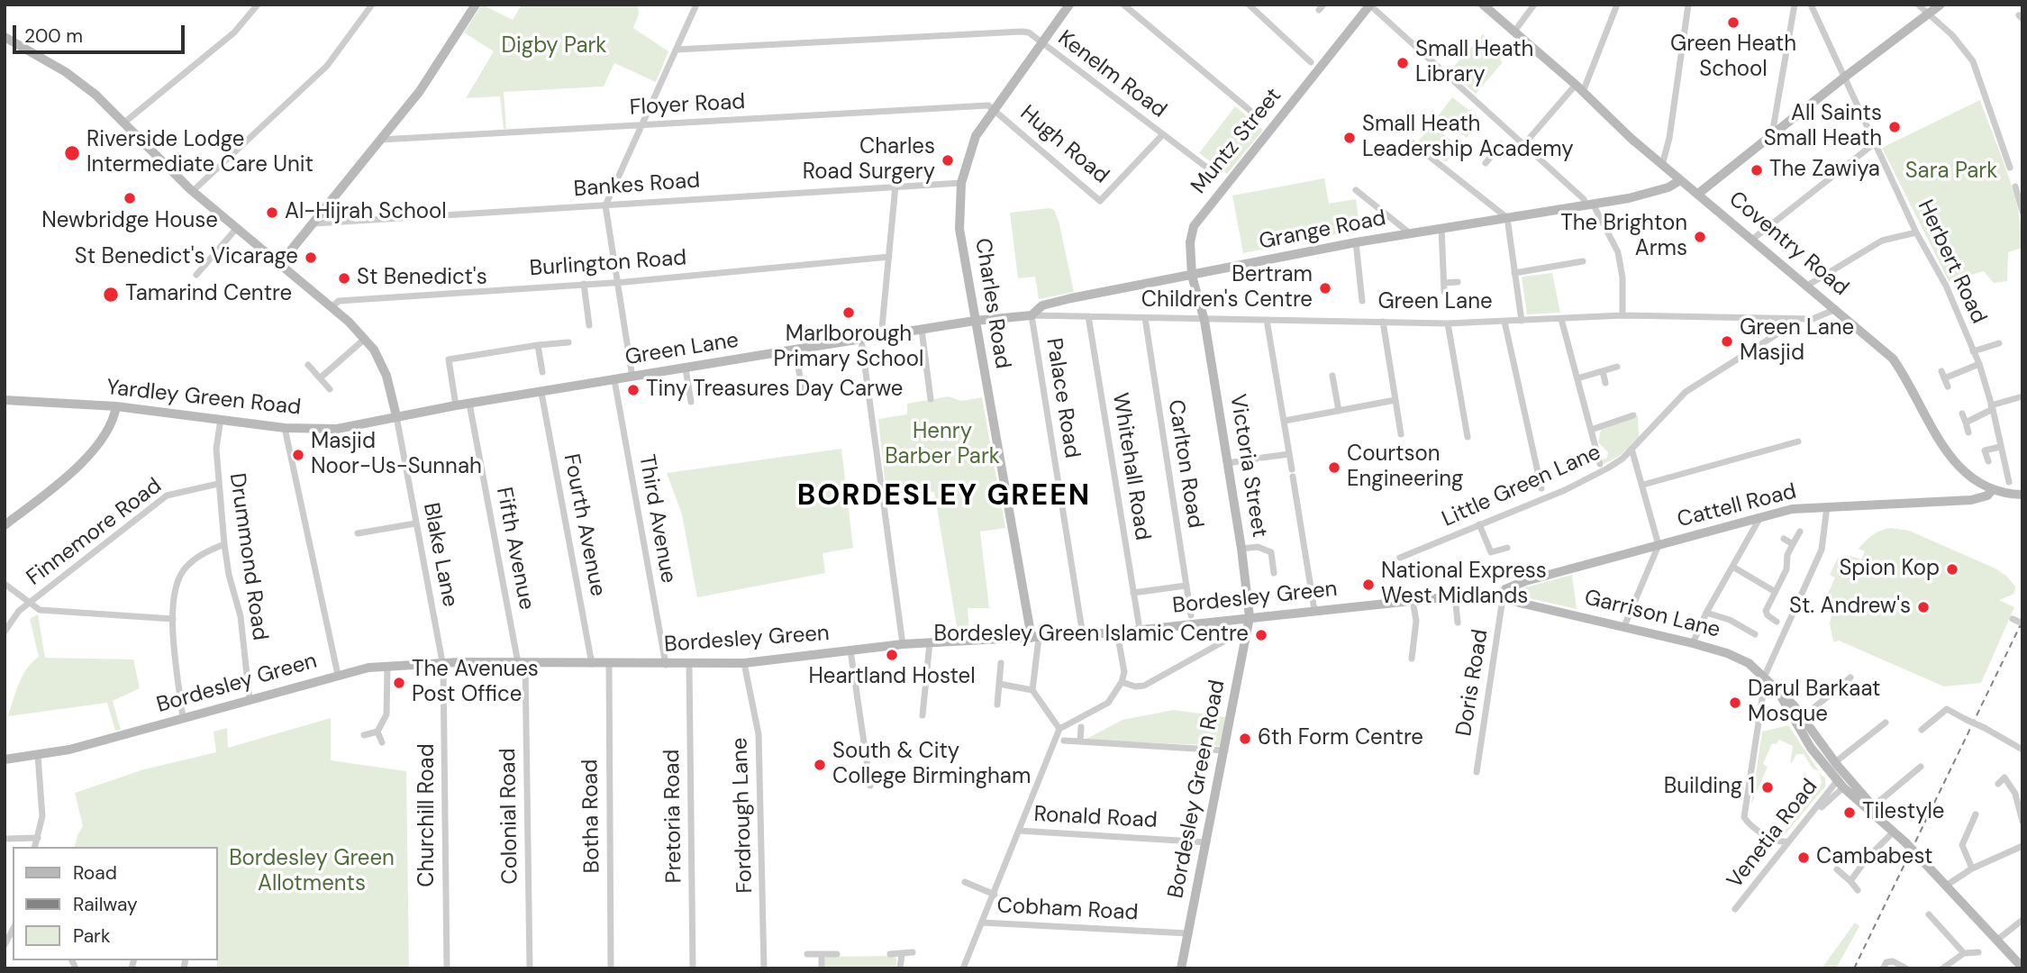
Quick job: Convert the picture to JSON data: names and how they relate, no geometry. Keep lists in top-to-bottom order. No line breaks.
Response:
{"streets":{"street":["Kenelm Road","Floyer Road","Muntz Street","Hugh Road","Bankes Road","Grange Road","Coventry Road","Herbert Road","Burlington Road","Green Lane","Charles Road","Yardley Green Road","Palace Road","Carlton Road","Victoria Street","Whitehall Road","Little Green Lane","Cattell Road","Third Avenue","Fourth Avenue","Finnemore Road","Fifth Avenue","Blake Lane","Drummond Road","Bordesley Green","Garrison Lane","Doris Road","Bordesley Green Road","Churchill Road","Fordrough Lane","Colonial Road","Botha Road","Pretoria Road","Ronald Road","Venetia Road","Cobham Road"]},"crossings":[["Kenelm Road","Hugh Road"],["Kenelm Road","Charles Road"],["Floyer Road","Hugh Road"],["Floyer Road","Charles Road"],["Muntz Street","Grange Road"],["Muntz Street","Green Lane"],["Muntz Street","Victoria Street"],["Hugh Road","Charles Road"],["Bankes Road","Charles Road"],["Grange Road","Coventry Road"],["Grange Road","Green Lane"],["Grange Road","Charles Road"],["Grange Road","Palace Road"],["Coventry Road","Green Lane"],["Coventry Road","Cattell Road"],["Green Lane","Charles Road"],["Green Lane","Yardley Green Road"],["Green Lane","Palace Road"],["Green Lane","Carlton Road"],["Green Lane","Victoria Street"],["Green Lane","Whitehall Road"],["Green Lane","Little Green Lane"],["Green Lane","Third Avenue"],["Green Lane","Fourth Avenue"],["Green Lane","Fifth Avenue"],["Green Lane","Blake Lane"],["Charles Road","Bordesley Green"],["Yardley Green Road","Blake Lane"],["Yardley Green Road","Drummond Road"],["Palace Road","Bordesley Green"],["Victoria Street","Bordesley Green"],["Victoria Street","Bordesley Green Road"],["Cattell Road","Bordesley Green"],["Cattell Road","Garrison Lane"],["Cattell Road","Doris Road"],["Third Avenue","Bordesley Green"],["Fourth Avenue","Bordesley Green"],["Finnemore Road","Drummond Road"],["Fifth Avenue","Bordesley Green"],["Fifth Avenue","Colonial Road"],["Blake Lane","Bordesley Green"],["Blake Lane","Churchill Road"],["Drummond Road","Bordesley Green"],["Bordesley Green","Garrison Lane"],["Bordesley Green","Doris Road"],["Bordesley Green","Bordesley Green Road"],["Bordesley Green","Churchill Road"],["Bordesley Green","Fordrough Lane"],["Bordesley Green","Colonial Road"],["Bordesley Green","Botha Road"],["Bordesley Green","Pretoria Road"],["Garrison Lane","Doris Road"],["Garrison Lane","Venetia Road"],["Bordesley Green Road","Ronald Road"],["Bordesley Green Road","Cobham Road"]],"districts":["BORDESLEY GREEN"],"parks":["Digby Park","Sara Park","Henry Barber Park","Bordesley Green Allotments"],"places":["Green Heath School","Small Heath Library","All Saints Small Heath","Small Heath Leadership Academy","Riverside Lodge Intermediate Care Unit","Charles Road Surgery","The Zawiya","Newbridge House","Al-Hijrah School","The Brighton Arms","St Benedict's Vicarage","St Benedict's","Bertram Children's Centre","Tamarind Centre","Marlborough Primary School","Green Lane Masjid","Tiny Treasures Day Carwe","Masjid Noor-Us-Sunnah","Courtson Engineering","Spion Kop","National Express West Midlands","St. Andrew's","Bordesley Green Islamic Centre","Heartland Hostel","The Avenues Post Office","Darul Barkaat Mosque","6th Form Centre","South & City College Birmingham","Building 1","Tilestyle","Cambabest"],"legend":["Road","Railway","Park"],"scale_bar":"200 m"}
